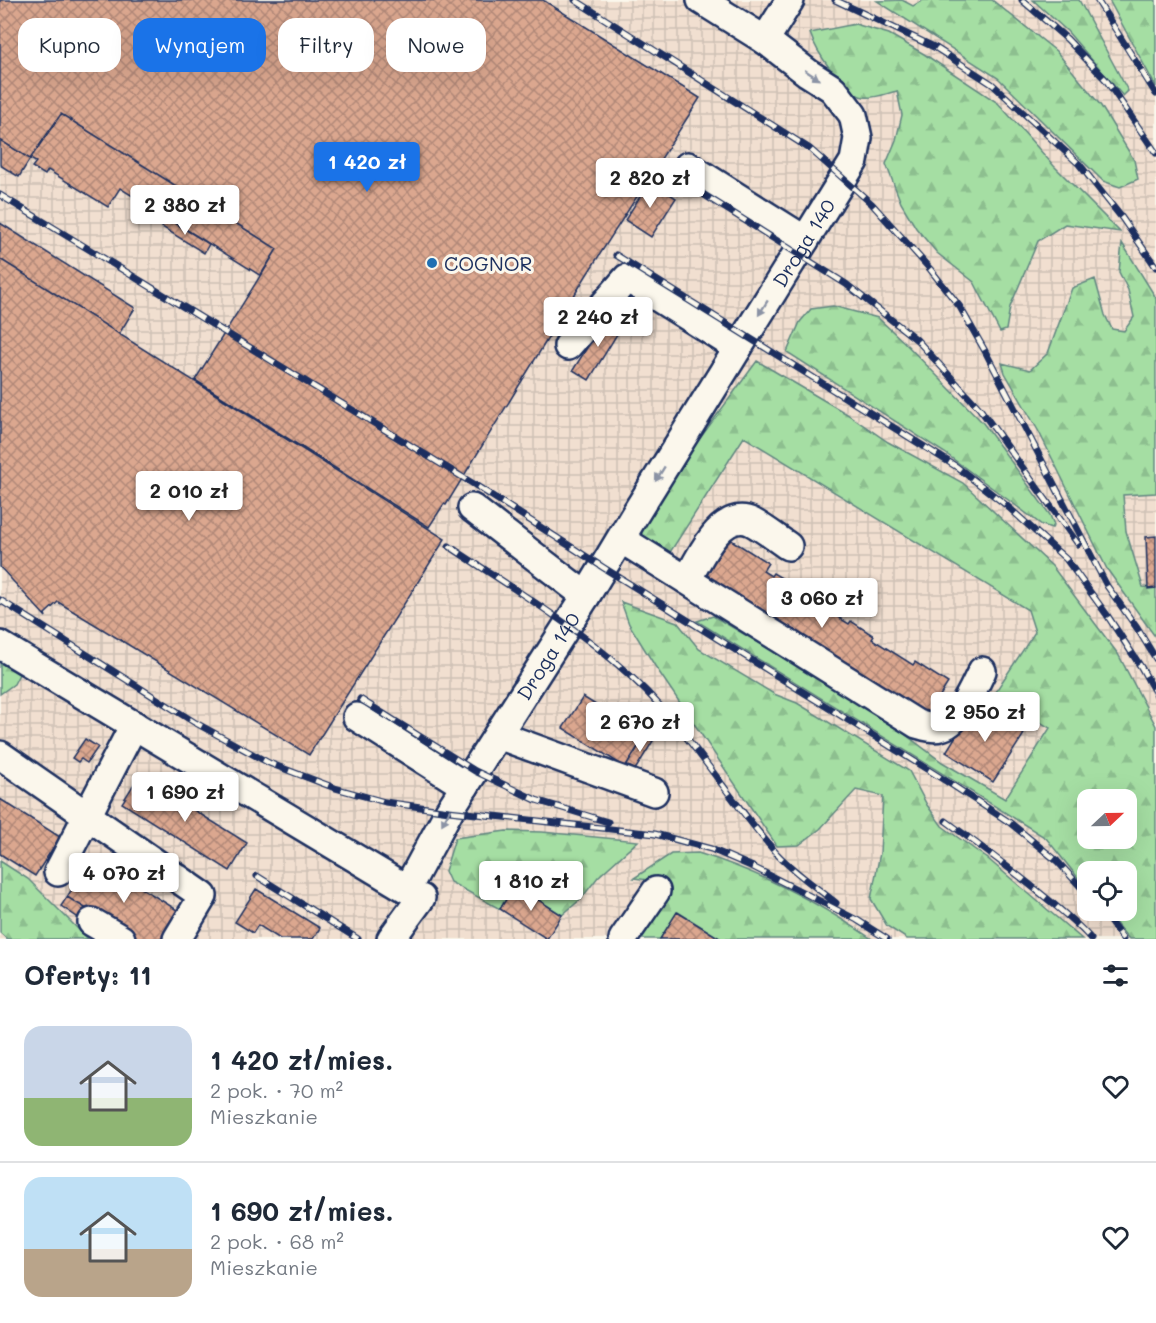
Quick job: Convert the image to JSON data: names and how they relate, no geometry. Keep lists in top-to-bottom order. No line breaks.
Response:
{"streets":{"lane":["Droga 140"]},"places":["COGNOR"],"north":"right","page":{"chip":["Kupno","Wynajem","Filtry","Nowe"],"price":["1 420 zł","2 820 zł","2 380 zł","2 240 zł","2 010 zł","3 060 zł","2 950 zł","2 670 zł","1 690 zł","4 070 zł","1 810 zł"],"heading":"Oferty: 11","list":[{"name":"1 420 zł/mies.","note":"2 pok. · 70 m² · Mieszkanie"},{"name":"1 690 zł/mies.","note":"2 pok. · 68 m² · Mieszkanie"}]}}
